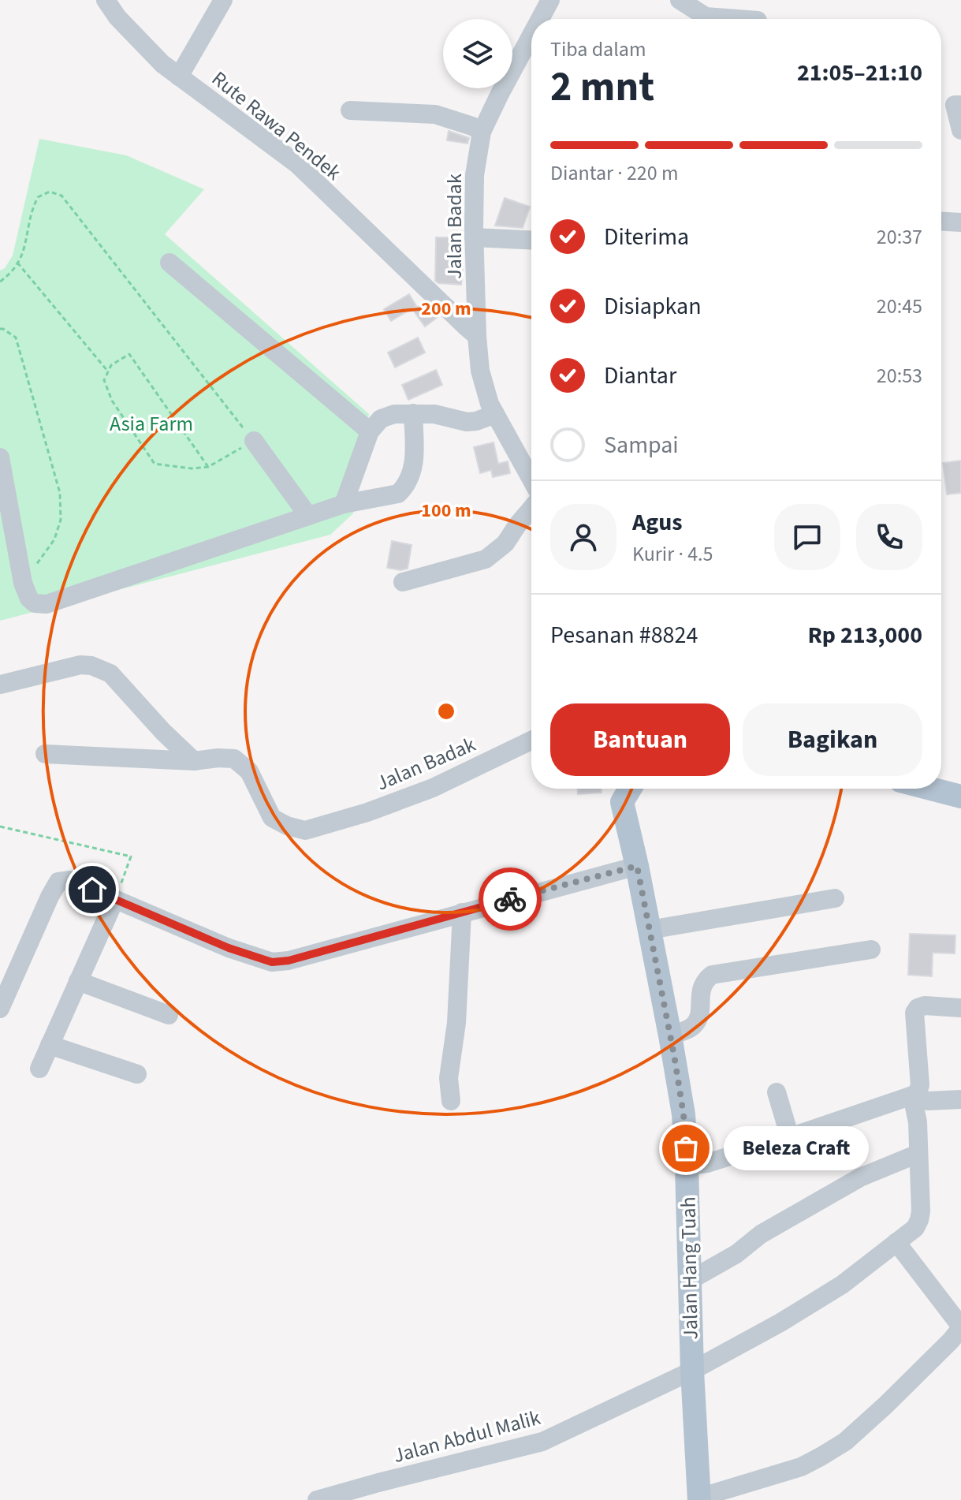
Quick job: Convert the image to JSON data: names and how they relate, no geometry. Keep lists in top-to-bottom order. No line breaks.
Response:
{"streets":{"main road":["Jalan Hang Tuah"],"street":["Rute Rawa Pendek","Jalan Badak","Jalan Abdul Malik"]},"crossings":[["Rute Rawa Pendek","Jalan Badak"],["Jalan Hang Tuah","Jalan Abdul Malik"]],"parks":["Asia Farm"],"places":["Beleza Craft"],"page":{"heading":["2 mnt","Tiba dalam","21:05–21:10"],"panel":["Agus","Kurir · 4.5","Pesanan #8824","Rp 213,000"],"bar":"Diantar · 220 m","list":[["Diterima","20:37"],["Disiapkan","20:45"],["Diantar","20:53"],"Sampai"],"buttons":["Bantuan","Bagikan"],"bubble":"Beleza Craft"},"rings":["200 m","100 m"]}
